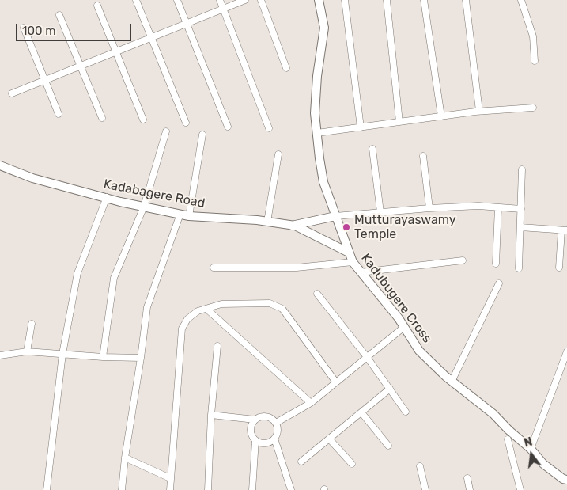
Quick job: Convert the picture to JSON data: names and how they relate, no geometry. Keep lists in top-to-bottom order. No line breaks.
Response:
{"streets":{"street":["Kadabagere Road","Kadubugere Cross"]},"crossings":[["Kadabagere Road","Kadubugere Cross"]],"places":["Mutturayaswamy Temple"],"scale_bar":"100 m","north":"top"}
